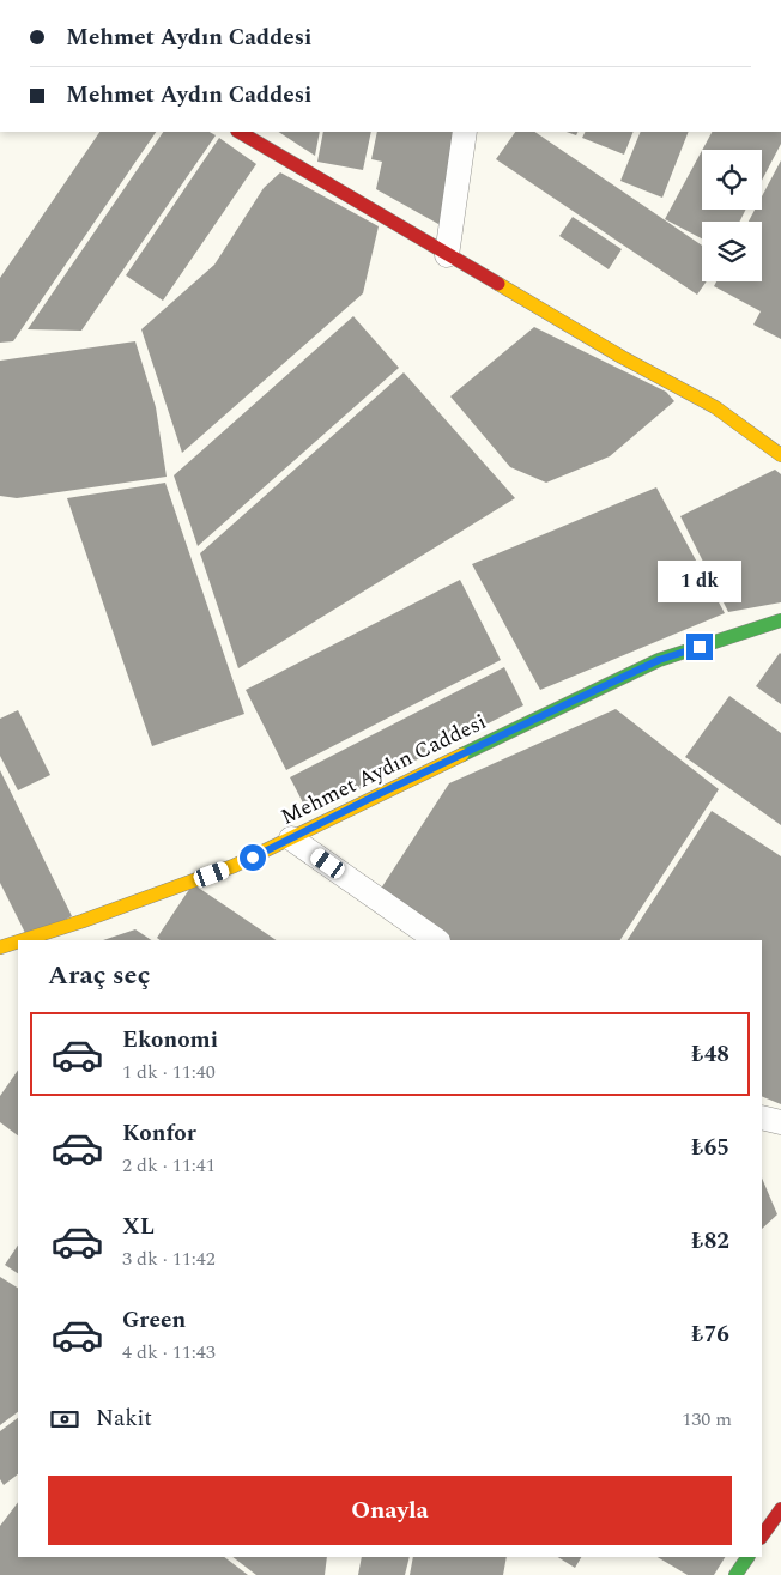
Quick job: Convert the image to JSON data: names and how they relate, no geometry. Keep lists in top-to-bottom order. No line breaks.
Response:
{"streets":{"street":["Mehmet Aydın Caddesi"]},"page":{"banner":["Mehmet Aydın Caddesi","Mehmet Aydın Caddesi"],"bubble":"1 dk","heading":"Araç seç","list":[{"name":"Ekonomi","note":"1 dk · 11:40","value":"₺48"},{"name":"Konfor","note":"2 dk · 11:41","value":"₺65"},{"name":"XL","note":"3 dk · 11:42","value":"₺82"},{"name":"Green","note":"4 dk · 11:43","value":"₺76"}],"pay":["Nakit","130 m"],"buttons":"Onayla"}}
